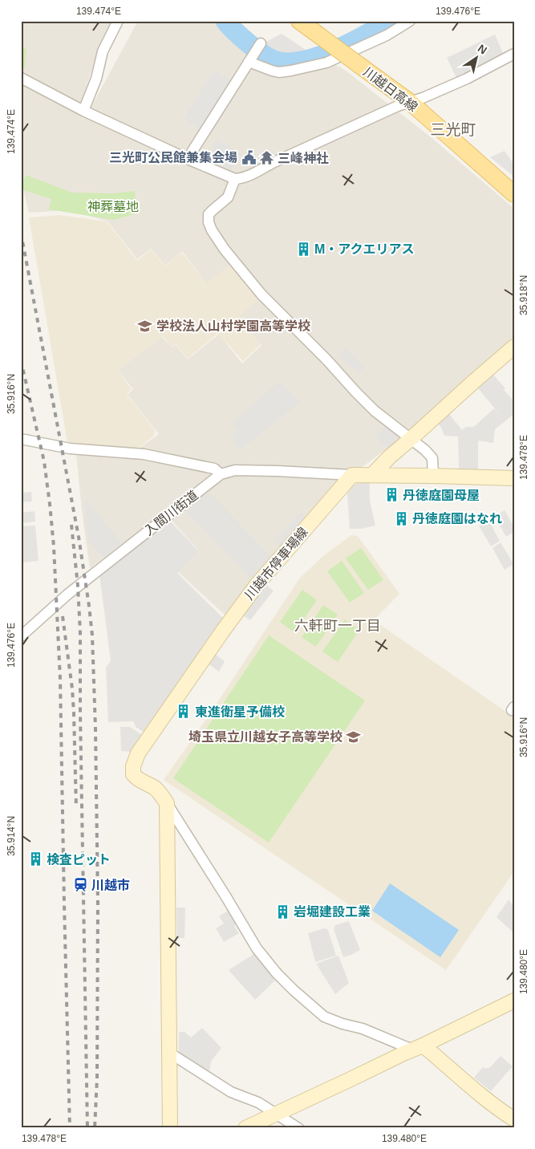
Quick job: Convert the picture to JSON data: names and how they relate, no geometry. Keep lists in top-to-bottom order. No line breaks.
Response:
{"streets":{"main road":["川越日高線"],"street":["入間川街道","川越市停車場線"]},"crossings":[["入間川街道","川越市停車場線"]],"districts":["三光町","六軒町一丁目"],"parks":["神葬墓地"],"places":{"public building":["三光町公民館兼集会場"],"temple":["三峰神社"],"building":["M・アクエリアス","丹徳庭園母屋","丹徳庭園はなれ","東進衛星予備校","検査ピット","岩堀建設工業"],"school or university":["学校法人山村学園高等学校","埼玉県立川越女子高等学校"],"station":["川越市"]},"north":"top right","coordinates":["139.474°E","139.476°E","35.918°N","35.916°N","139.478°E","35.914°N","139.480°E"]}
